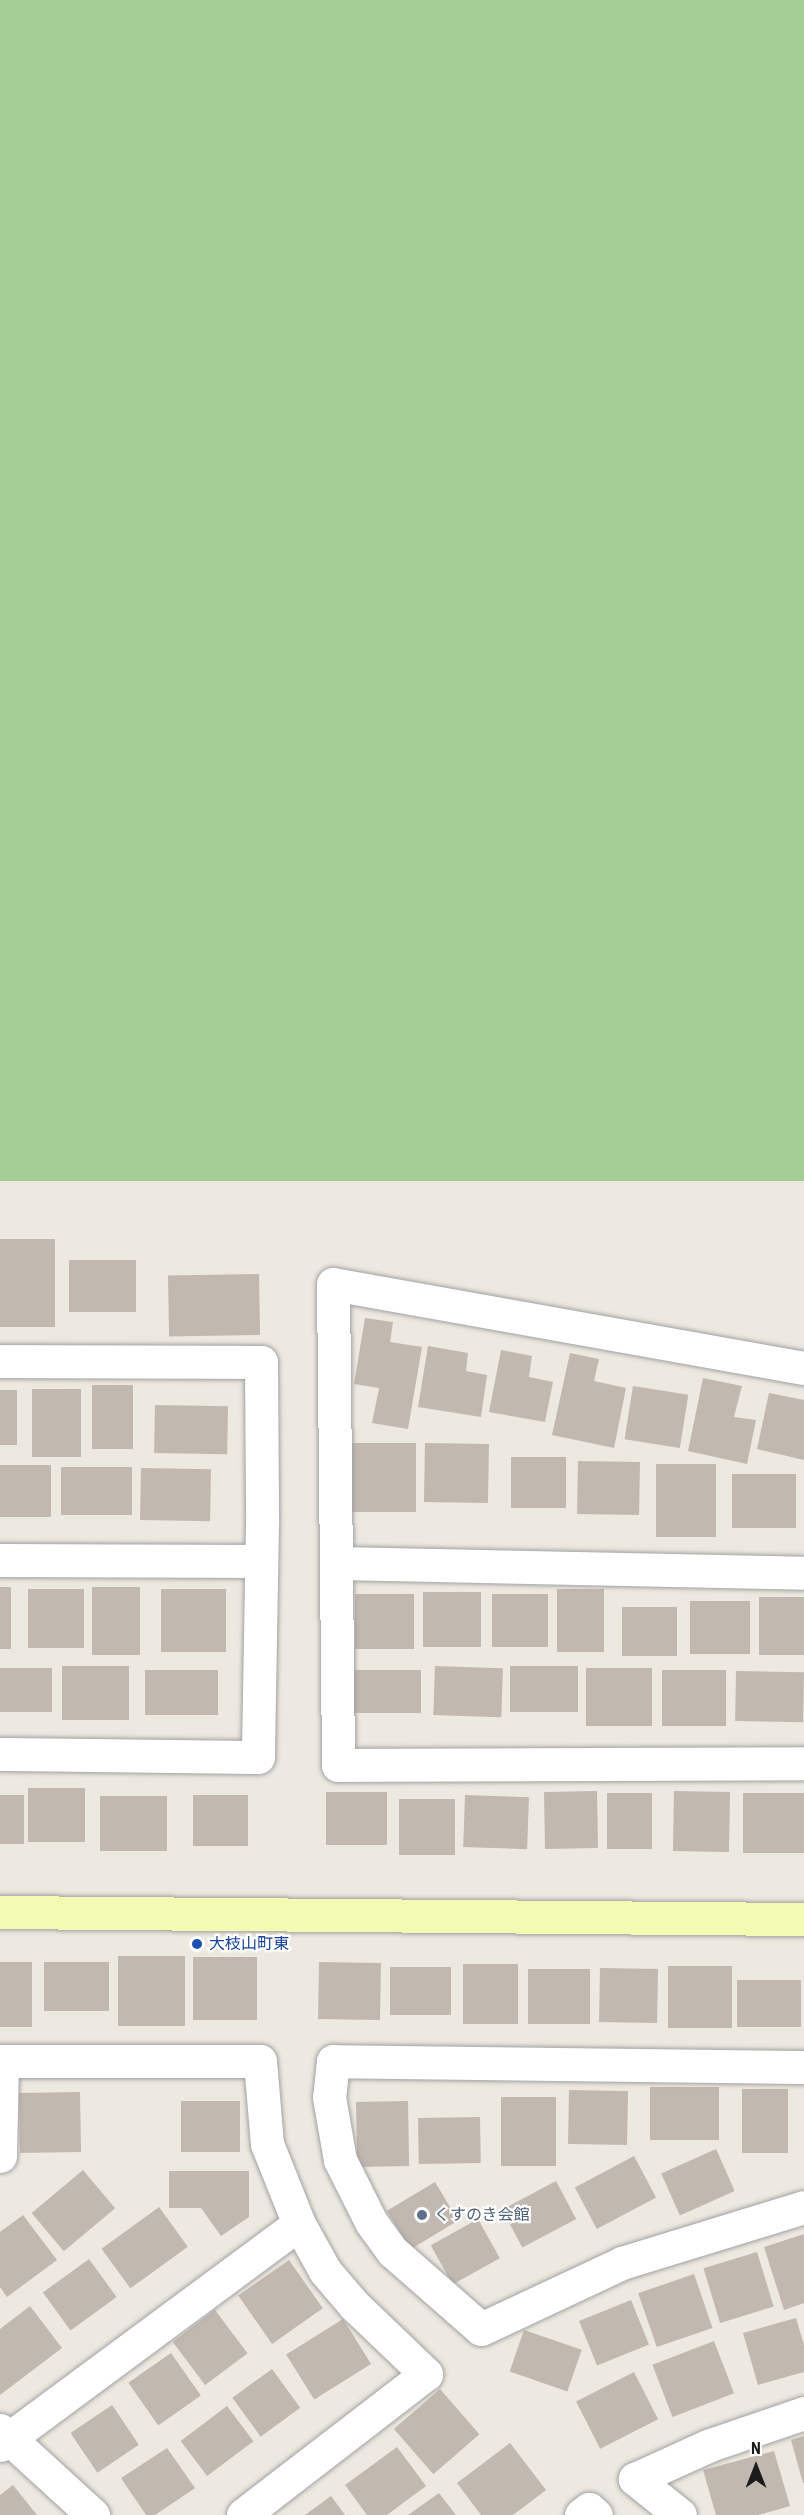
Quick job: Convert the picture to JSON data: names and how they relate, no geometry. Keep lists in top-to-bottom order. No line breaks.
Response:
{"places":["大枝山町東","くすのき会館"],"north":"top"}
